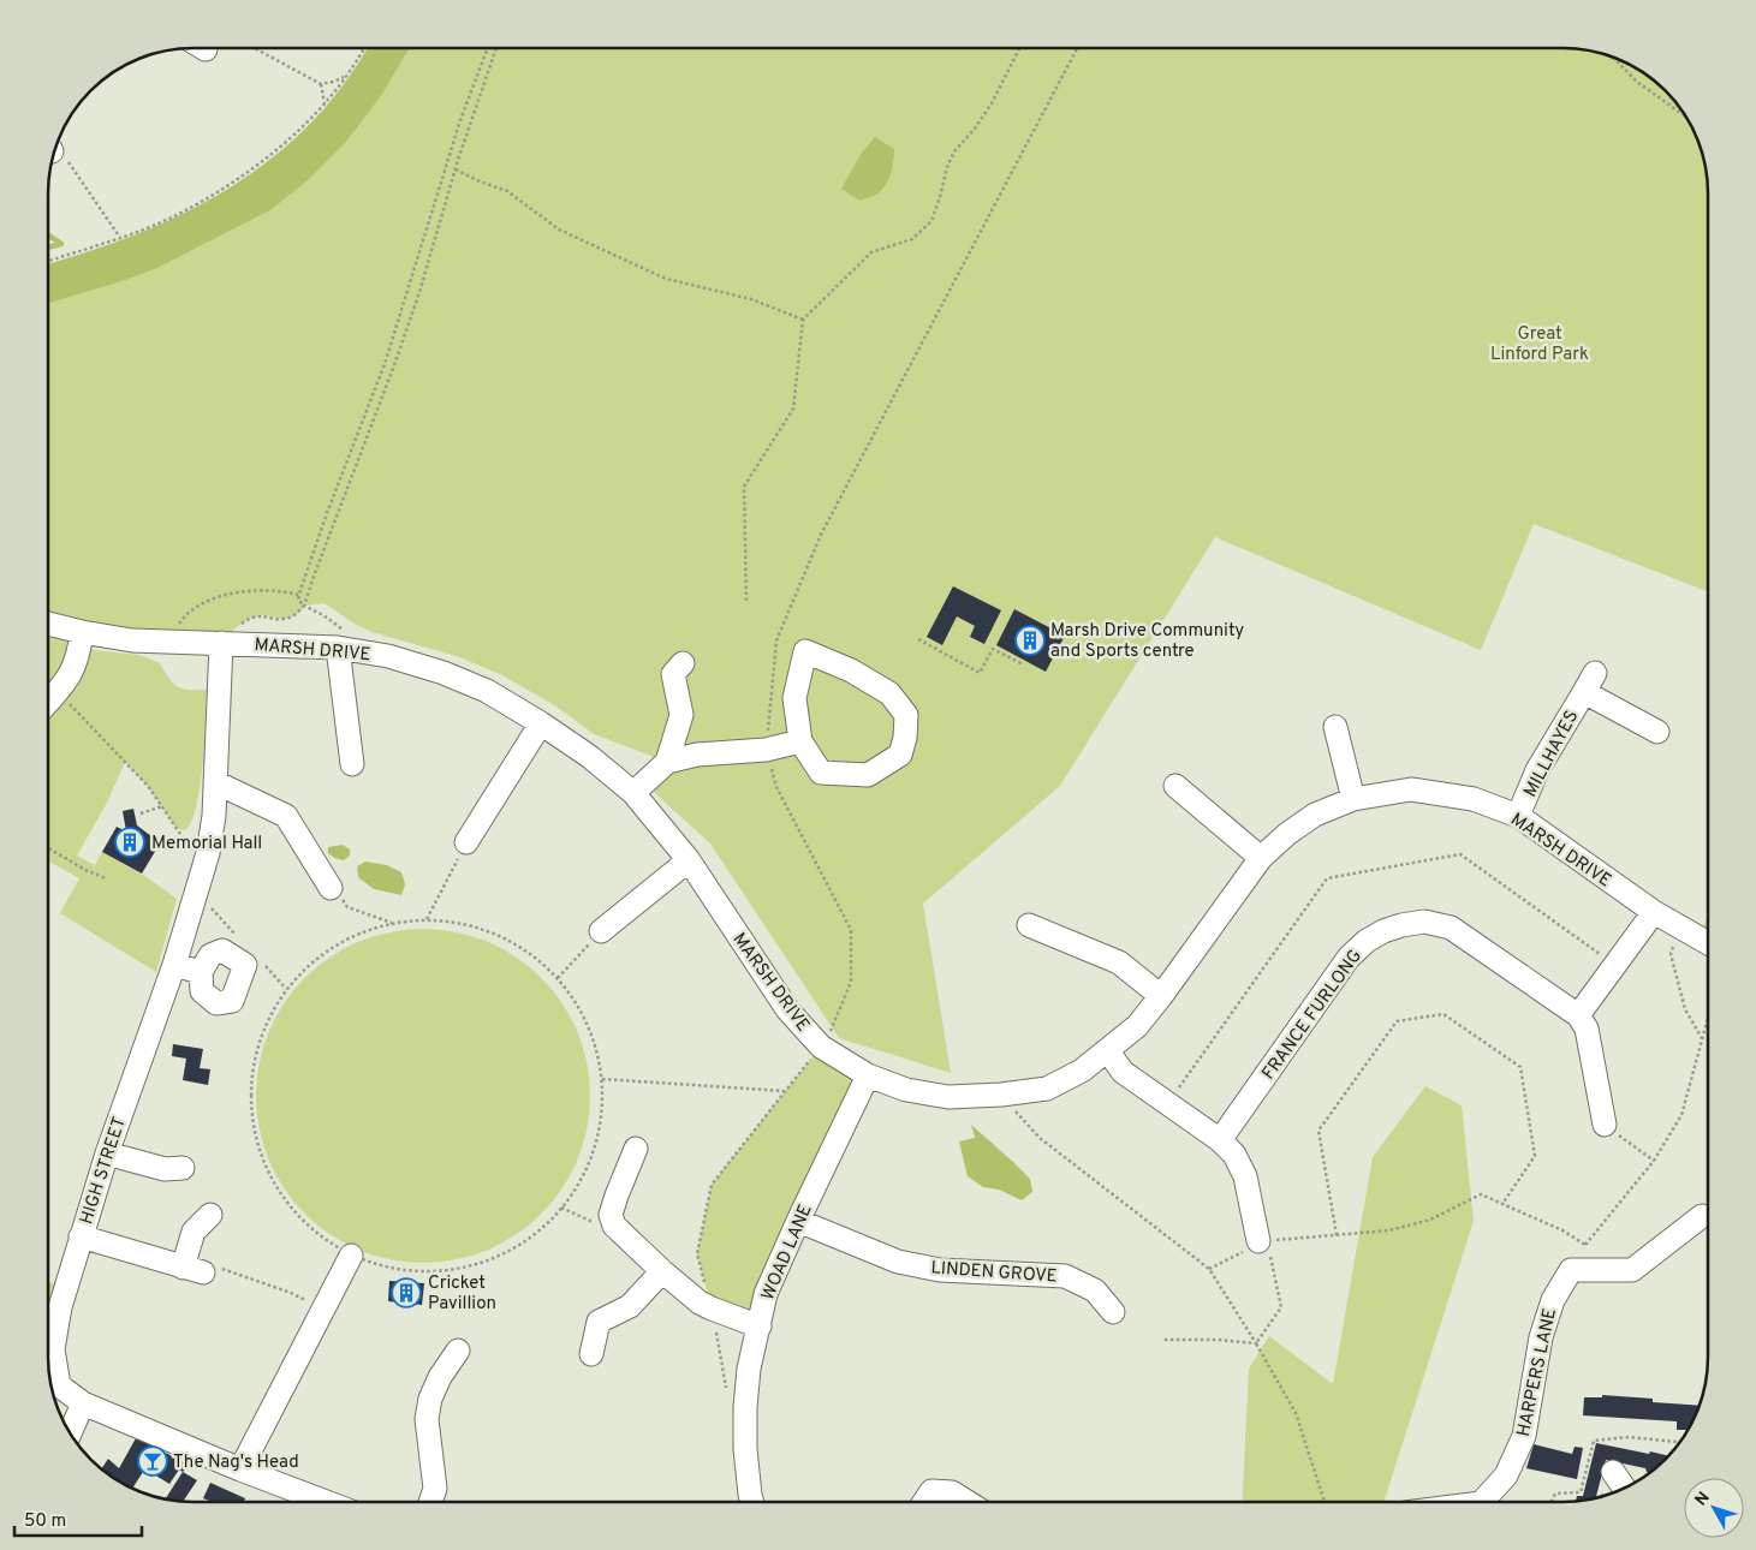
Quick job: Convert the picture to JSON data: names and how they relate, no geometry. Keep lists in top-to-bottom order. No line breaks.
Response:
{"streets":{"street":["MARSH DRIVE","MILLHAYES","FRANCE FURLONG","HIGH STREET","WOAD LANE","LINDEN GROVE","HARPERS LANE"]},"crossings":[["MARSH DRIVE","MILLHAYES"],["MARSH DRIVE","HIGH STREET"],["MARSH DRIVE","WOAD LANE"],["WOAD LANE","LINDEN GROVE"]],"parks":["Great Linford Park"],"places":{"building":["Marsh Drive Community and Sports centre","Memorial Hall","Cricket Pavillion"],"bar":["The Nag's Head"]},"scale_bar":"50 m","north":"top left"}
